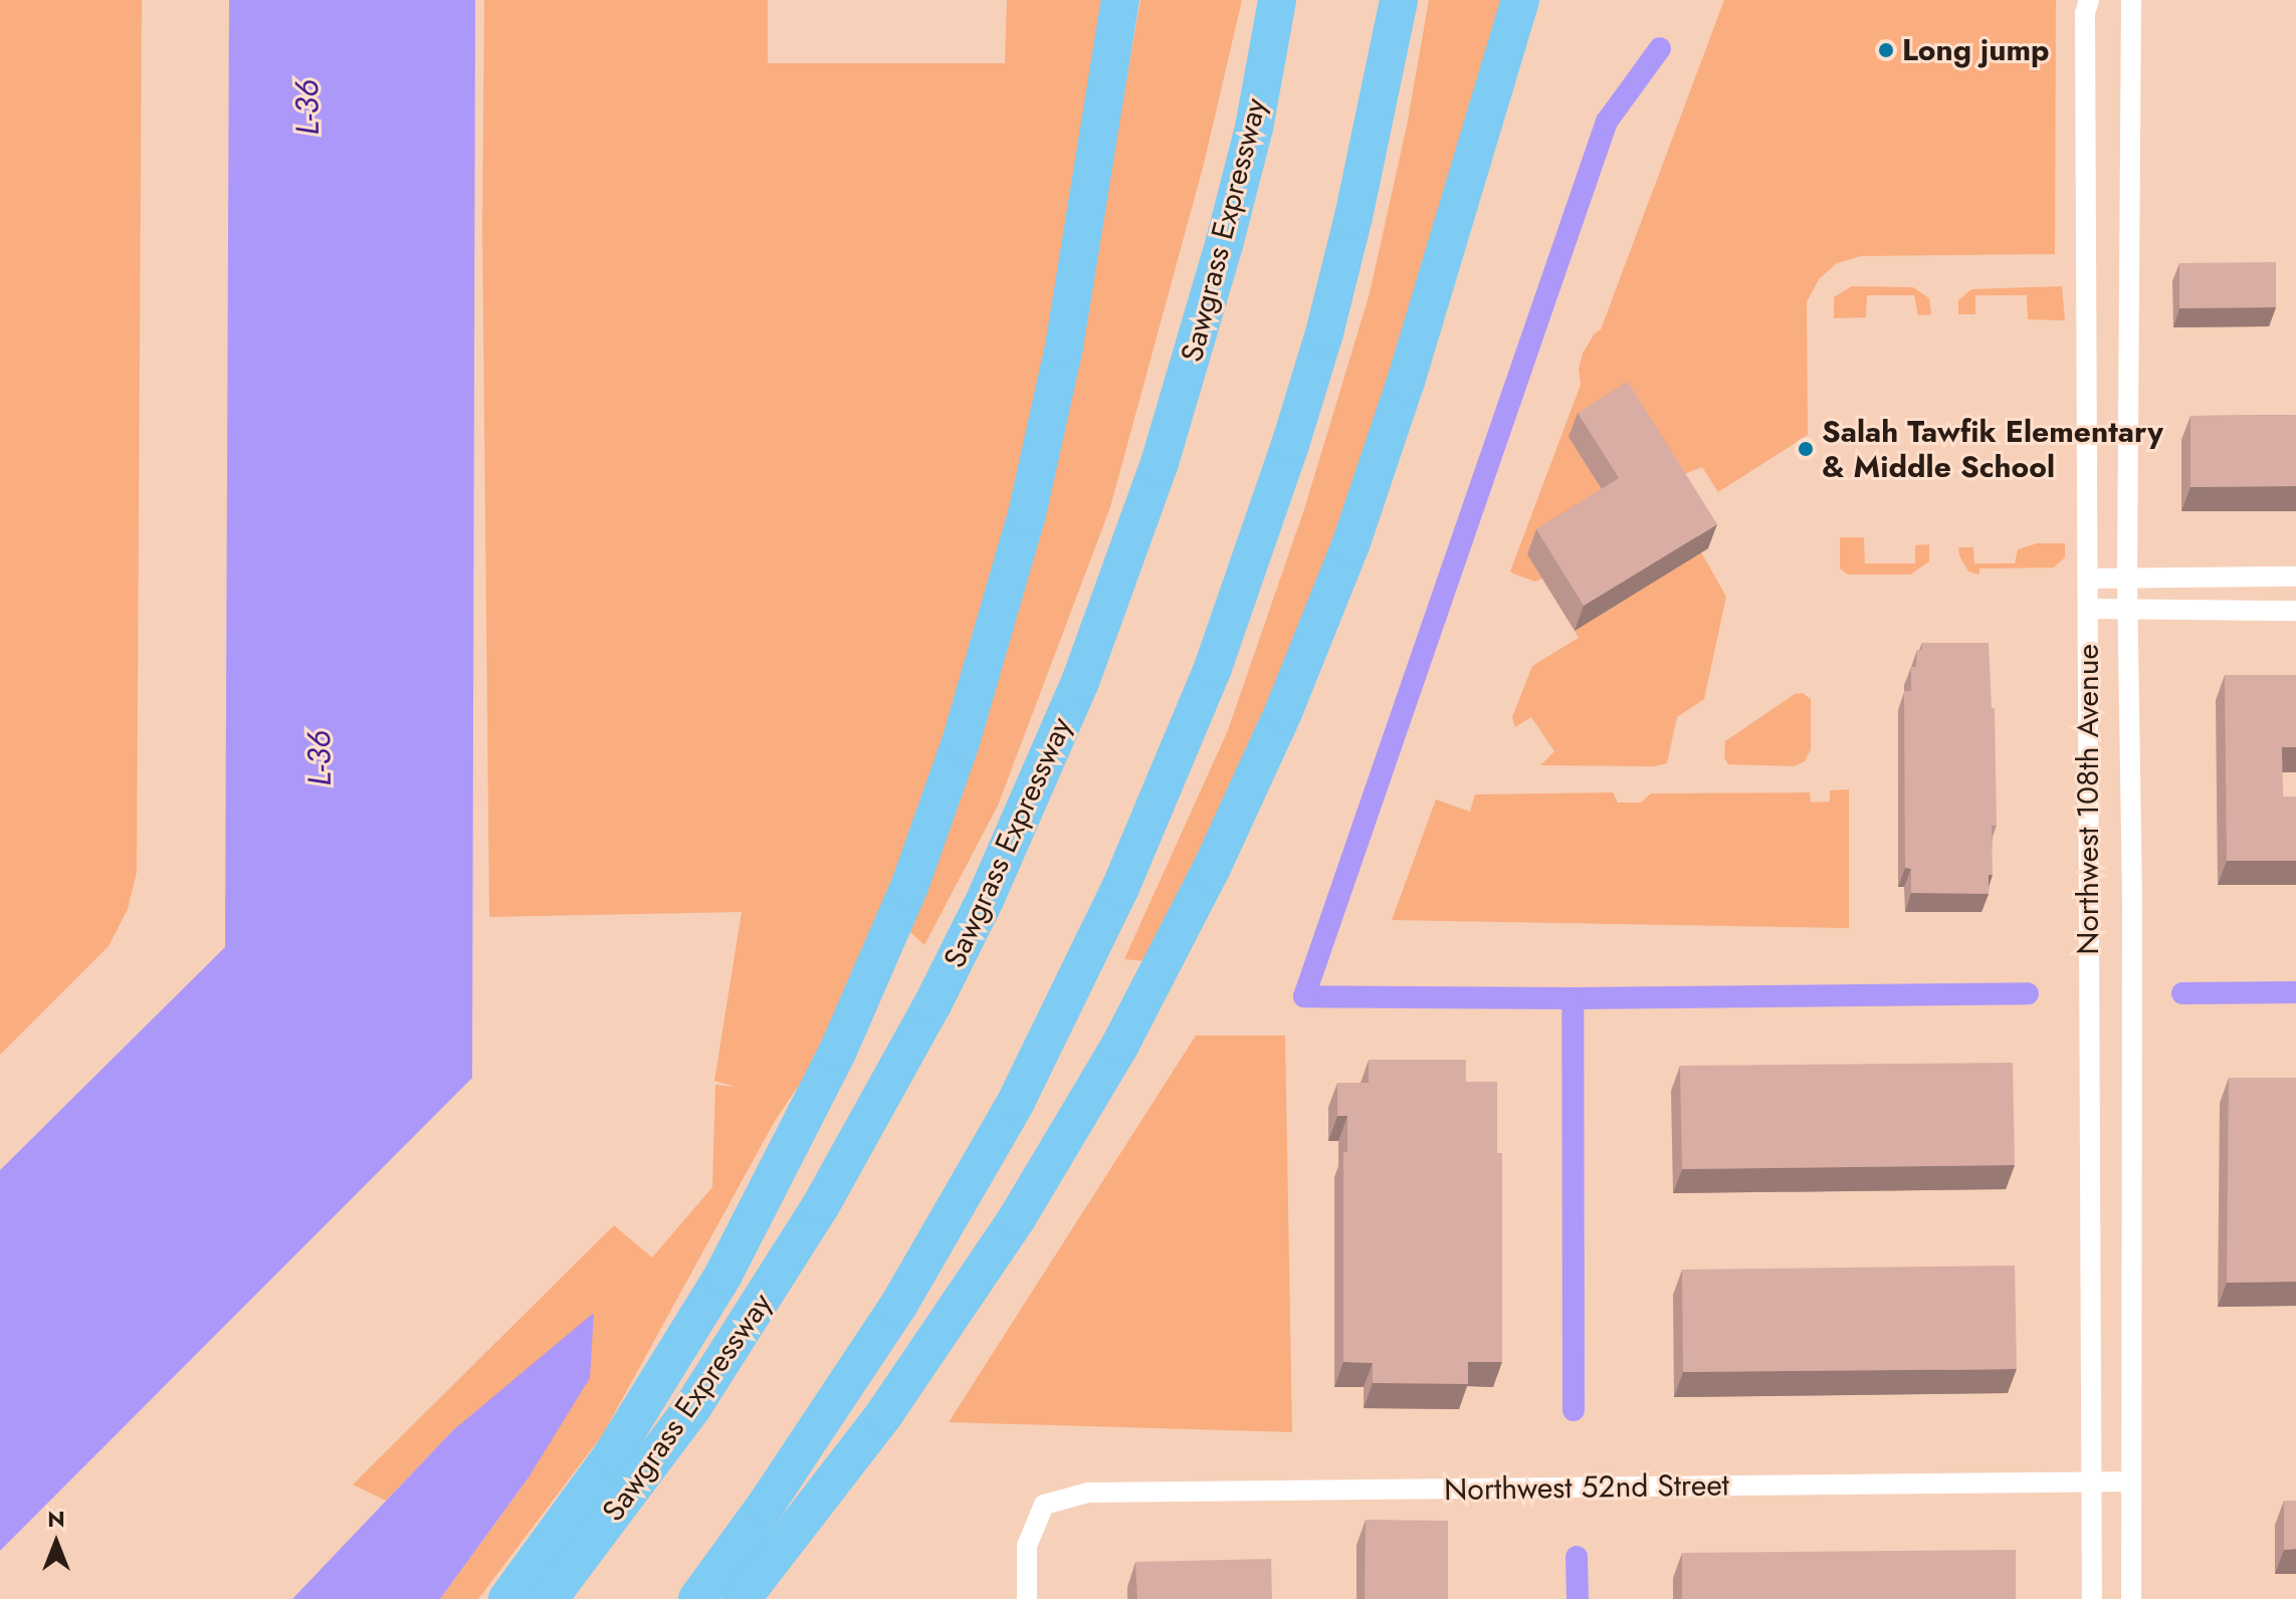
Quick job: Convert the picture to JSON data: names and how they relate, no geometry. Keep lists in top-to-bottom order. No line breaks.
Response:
{"streets":{"highway":["Sawgrass Expressway"],"street":["Northwest 108th Avenue","Northwest 52nd Street"]},"crossings":[["Northwest 108th Avenue","Northwest 52nd Street"]],"water":["L-36"],"places":["Long jump","Salah Tawfik Elementary & Middle School"],"north":"top"}
